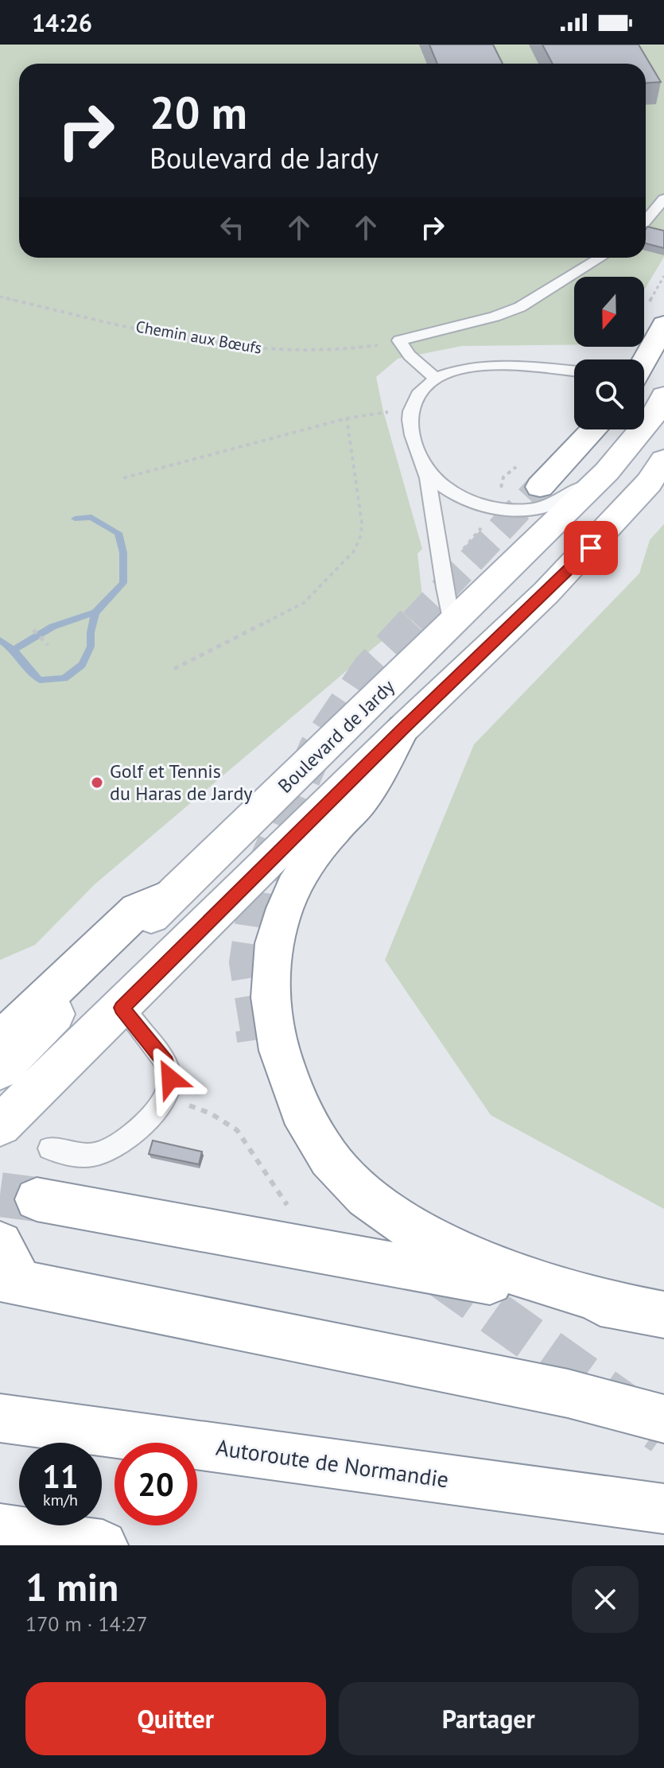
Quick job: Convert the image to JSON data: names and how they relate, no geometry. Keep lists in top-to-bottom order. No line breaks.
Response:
{"streets":{"main road":["Boulevard de Jardy","Autoroute de Normandie"],"path":["Chemin aux Bœufs"]},"places":["Golf et Tennis du Haras de Jardy"],"north":"bottom","page":{"status":"14:26","turn":["20 m","Boulevard de Jardy"],"speed":"11 km/h","limit":"20","heading":["1 min","170 m · 14:27"],"buttons":["Quitter","Partager"]}}
